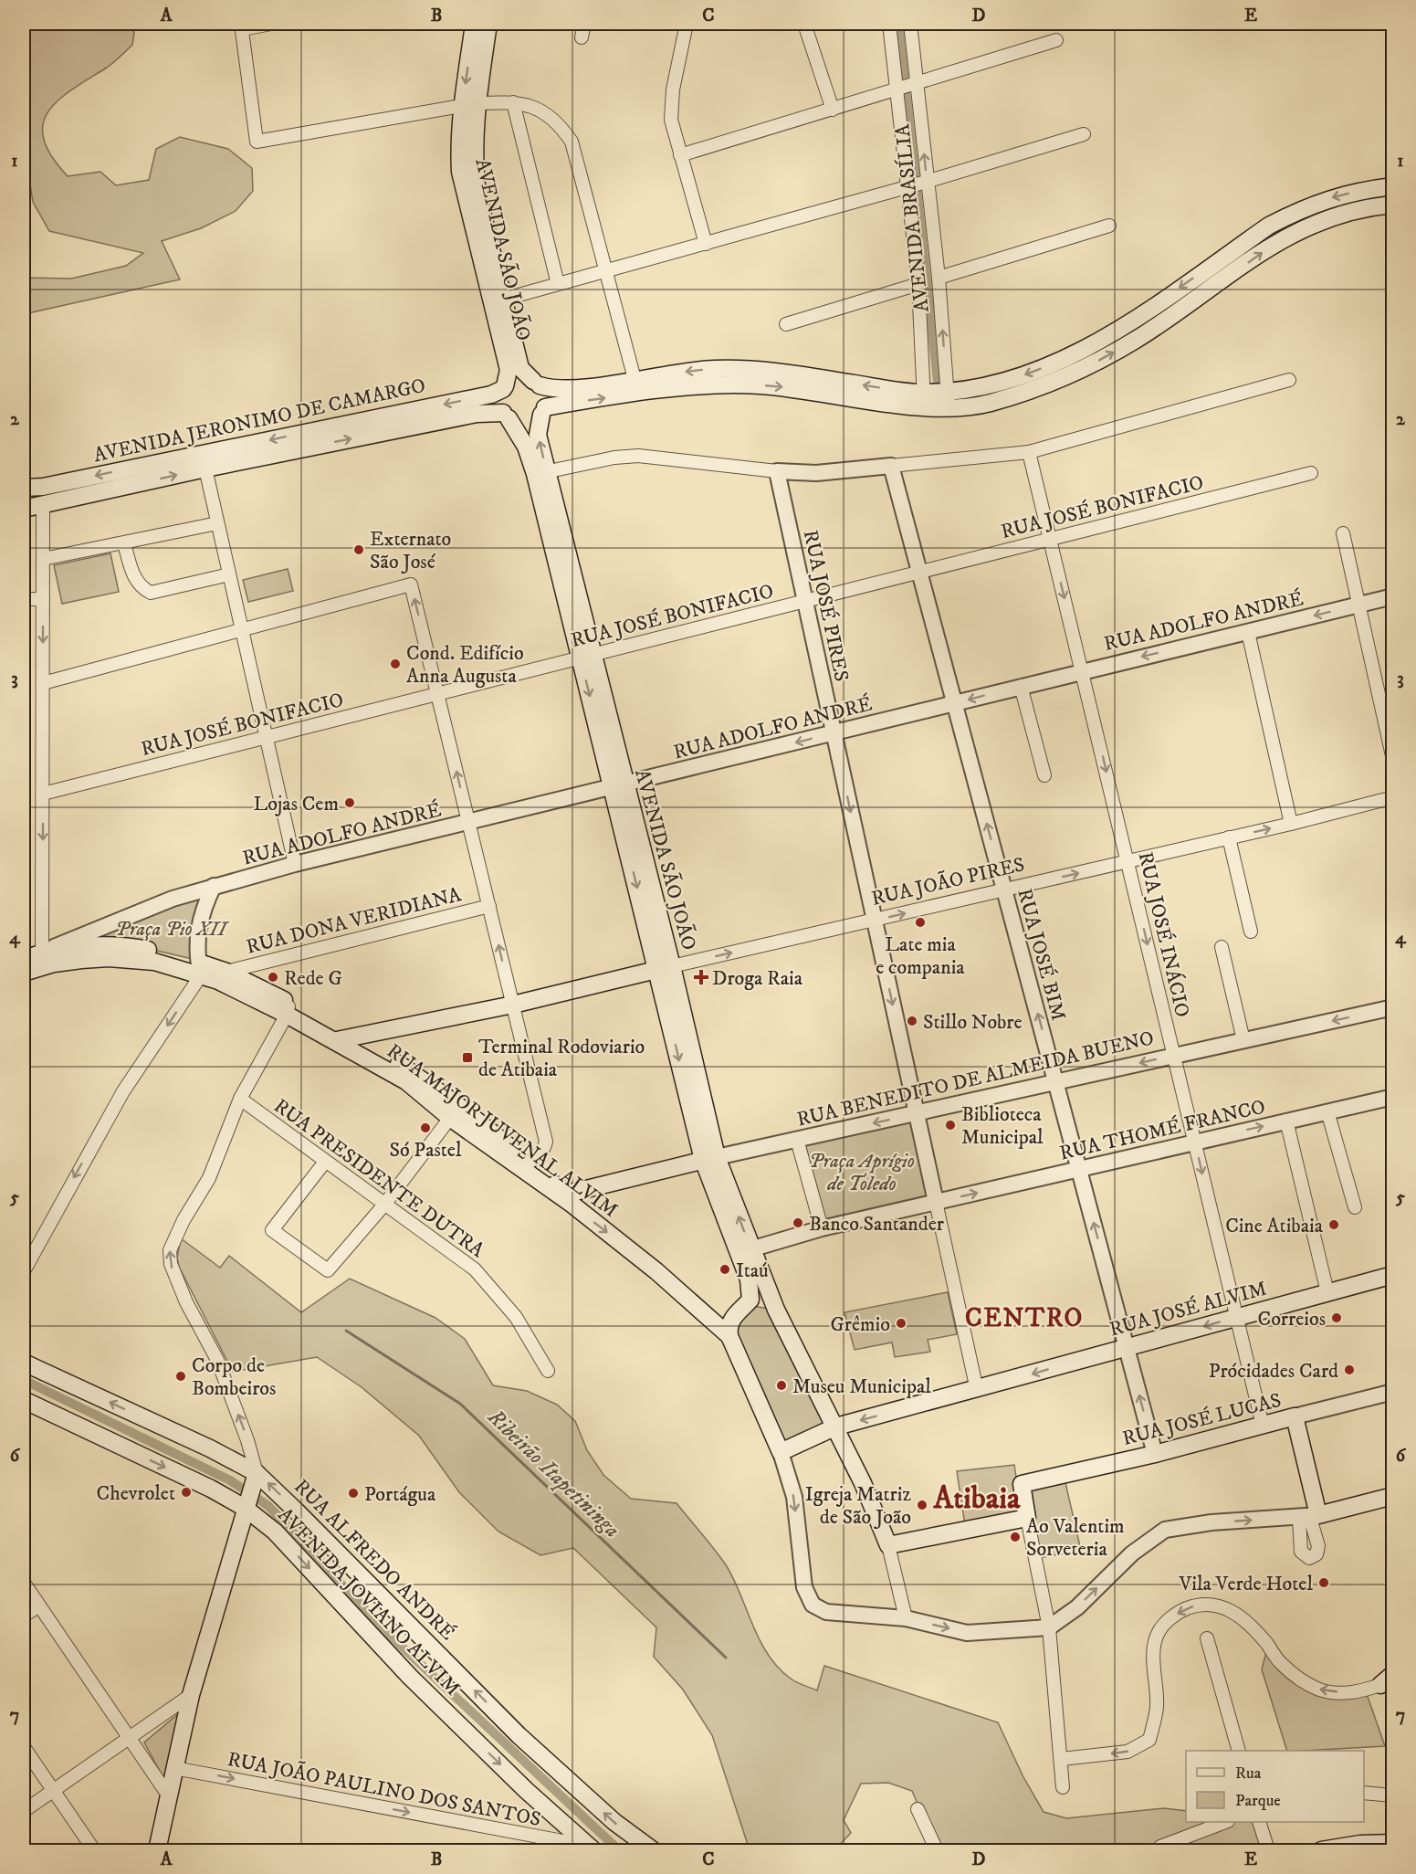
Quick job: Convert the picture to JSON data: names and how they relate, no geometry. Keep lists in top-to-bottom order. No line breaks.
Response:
{"streets":{"main road":["AVENIDA SÃO JOÃO","AVENIDA JERONIMO DE CAMARGO","RUA JOÃO PIRES","RUA BENEDITO DE ALMEIDA BUENO","RUA MAJOR JUVENAL ALVIM","RUA JOSÉ ALVIM","RUA JOSÉ LUCAS","RUA ALFREDO ANDRÉ","AVENIDA JOVIANO ALVIM"],"street":["AVENIDA BRASÍLIA","RUA JOSÉ BONIFACIO","RUA JOSÉ PIRES","RUA ADOLFO ANDRÉ","RUA DONA VERIDIANA","RUA JOSÉ INÁCIO","RUA JOSÉ BIM","RUA THOMÉ FRANCO","RUA PRESIDENTE DUTRA","RUA JOÃO PAULINO DOS SANTOS"]},"crossings":[["AVENIDA SÃO JOÃO","AVENIDA JERONIMO DE CAMARGO"],["AVENIDA SÃO JOÃO","RUA JOSÉ BONIFACIO"],["AVENIDA SÃO JOÃO","RUA ADOLFO ANDRÉ"],["AVENIDA SÃO JOÃO","RUA JOÃO PIRES"],["AVENIDA SÃO JOÃO","RUA BENEDITO DE ALMEIDA BUENO"],["AVENIDA SÃO JOÃO","RUA THOMÉ FRANCO"],["AVENIDA SÃO JOÃO","RUA JOSÉ ALVIM"],["RUA JOSÉ BONIFACIO","RUA JOSÉ PIRES"],["RUA JOSÉ BONIFACIO","RUA JOSÉ INÁCIO"],["RUA JOSÉ BONIFACIO","RUA JOSÉ BIM"],["RUA JOSÉ PIRES","RUA ADOLFO ANDRÉ"],["RUA JOSÉ PIRES","RUA JOÃO PIRES"],["RUA JOSÉ PIRES","RUA BENEDITO DE ALMEIDA BUENO"],["RUA JOSÉ PIRES","RUA THOMÉ FRANCO"],["RUA JOSÉ PIRES","RUA JOSÉ ALVIM"],["RUA ADOLFO ANDRÉ","RUA JOSÉ INÁCIO"],["RUA ADOLFO ANDRÉ","RUA JOSÉ BIM"],["RUA JOÃO PIRES","RUA JOSÉ INÁCIO"],["RUA JOÃO PIRES","RUA JOSÉ BIM"],["RUA JOÃO PIRES","RUA MAJOR JUVENAL ALVIM"],["RUA DONA VERIDIANA","RUA MAJOR JUVENAL ALVIM"],["RUA JOSÉ INÁCIO","RUA BENEDITO DE ALMEIDA BUENO"],["RUA JOSÉ INÁCIO","RUA THOMÉ FRANCO"],["RUA JOSÉ INÁCIO","RUA JOSÉ ALVIM"],["RUA JOSÉ INÁCIO","RUA JOSÉ LUCAS"],["RUA JOSÉ BIM","RUA BENEDITO DE ALMEIDA BUENO"],["RUA JOSÉ BIM","RUA THOMÉ FRANCO"],["RUA JOSÉ BIM","RUA JOSÉ ALVIM"],["RUA JOSÉ BIM","RUA JOSÉ LUCAS"],["RUA BENEDITO DE ALMEIDA BUENO","RUA MAJOR JUVENAL ALVIM"],["AVENIDA JOVIANO ALVIM","RUA JOÃO PAULINO DOS SANTOS"]],"one_way":["RUA JOSÉ PIRES","RUA ADOLFO ANDRÉ","RUA JOÃO PIRES","RUA JOSÉ BIM","RUA BENEDITO DE ALMEIDA BUENO","RUA THOMÉ FRANCO","RUA ALFREDO ANDRÉ","AVENIDA JOVIANO ALVIM","RUA JOÃO PAULINO DOS SANTOS"],"districts":["CENTRO","Atibaia"],"water":["Ribeirão Itapetininga"],"parks":["Praça Pio XII","Praça Aprígio de Toledo"],"places":{"other":["Externato São José","Cond. Edifício Anna Augusta","Lojas Cem","Late mia e compania","Rede G","Stillo Nobre","Biblioteca Municipal","Só Pastel","Banco Santander","Cine Atibaia","Itaú","Correios","Grêmio","Prócidades Card","Corpo de Bombeiros","Museu Municipal","Chevrolet","Portágua","Igreja Matriz de São João","Ao Valentim Sorveteria","Vila Verde Hotel"],"health":["Droga Raia"],"transit":["Terminal Rodoviario de Atibaia"]},"legend":["Rua","Parque"],"grid":{"columns":["A","B","C","D","E"],"rows":["1","2","3","4","5","6","7"]}}
